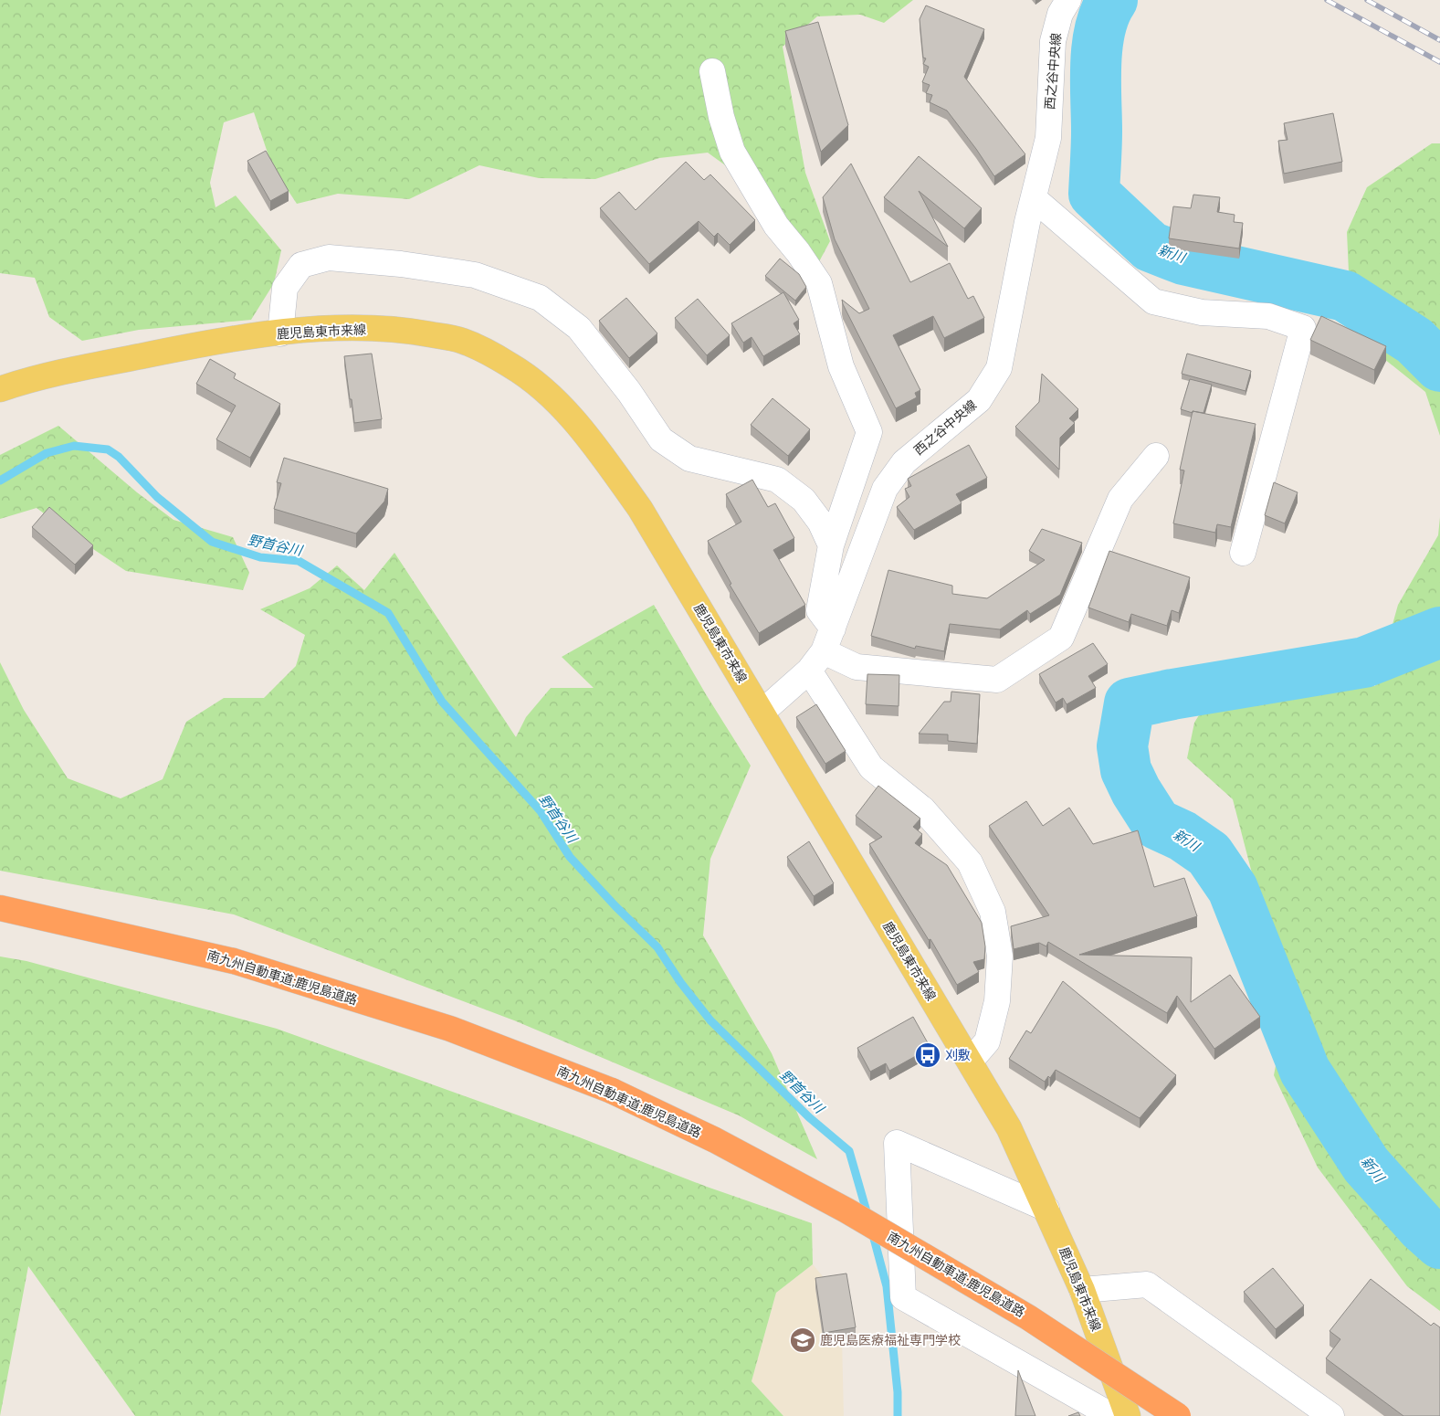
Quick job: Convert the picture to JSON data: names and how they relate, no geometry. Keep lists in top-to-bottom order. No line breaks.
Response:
{"streets":{"highway":["南九州自動車道;鹿児島道路"],"main road":["鹿児島東市来線"],"street":["西之谷中央線"]},"crossings":[["西之谷中央線","鹿児島東市来線"]],"water":["新川","野首谷川"],"places":{"bus stop":["刈敷"],"school or university":["鹿児島医療福祉専門学校"]}}
